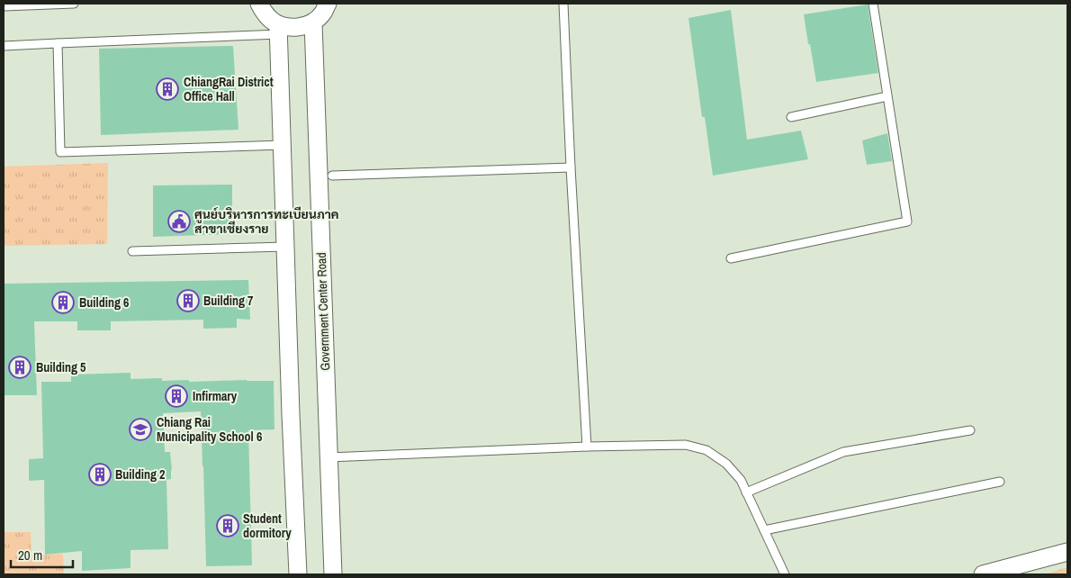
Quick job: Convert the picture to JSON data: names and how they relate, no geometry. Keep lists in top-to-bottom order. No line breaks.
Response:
{"streets":{"street":["Government Center Road"]},"places":{"building":["ChiangRai District Office Hall","Building 7","Building 6","Building 5","Infirmary","Building 2","Student dormitory"],"public building":["ศูนย์บริหารการทะเบียนภาค สาขาเชียงราย"],"school or university":["Chiang Rai Municipality School 6"]},"scale_bar":"20 m"}
